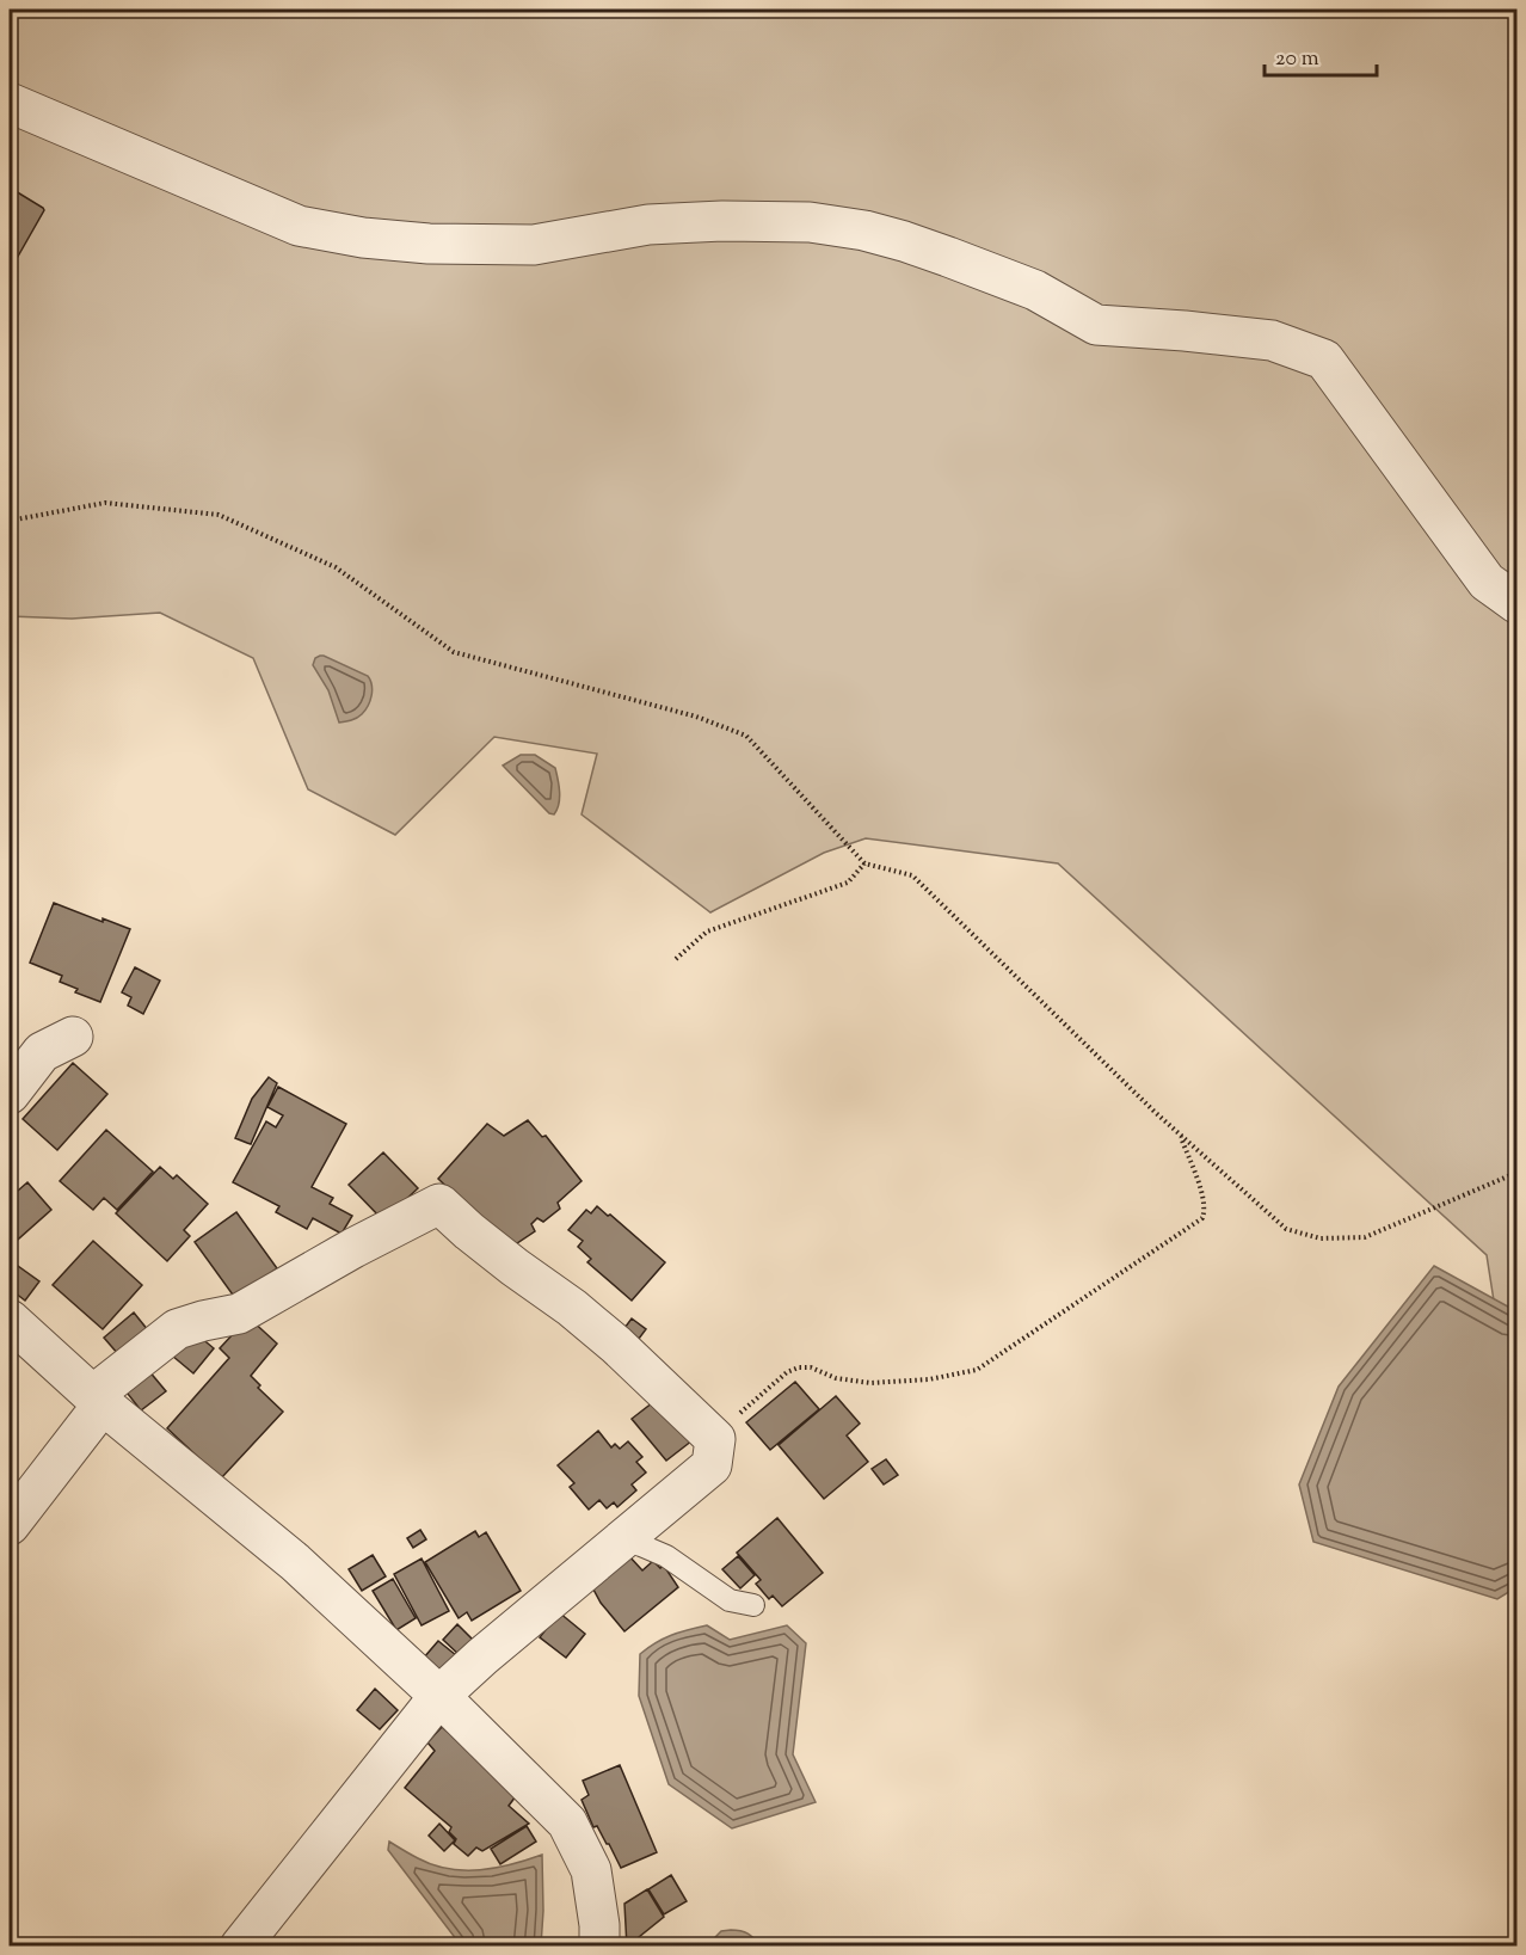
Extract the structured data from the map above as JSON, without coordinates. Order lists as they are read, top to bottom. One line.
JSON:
{"scale_bar":"20 m"}
